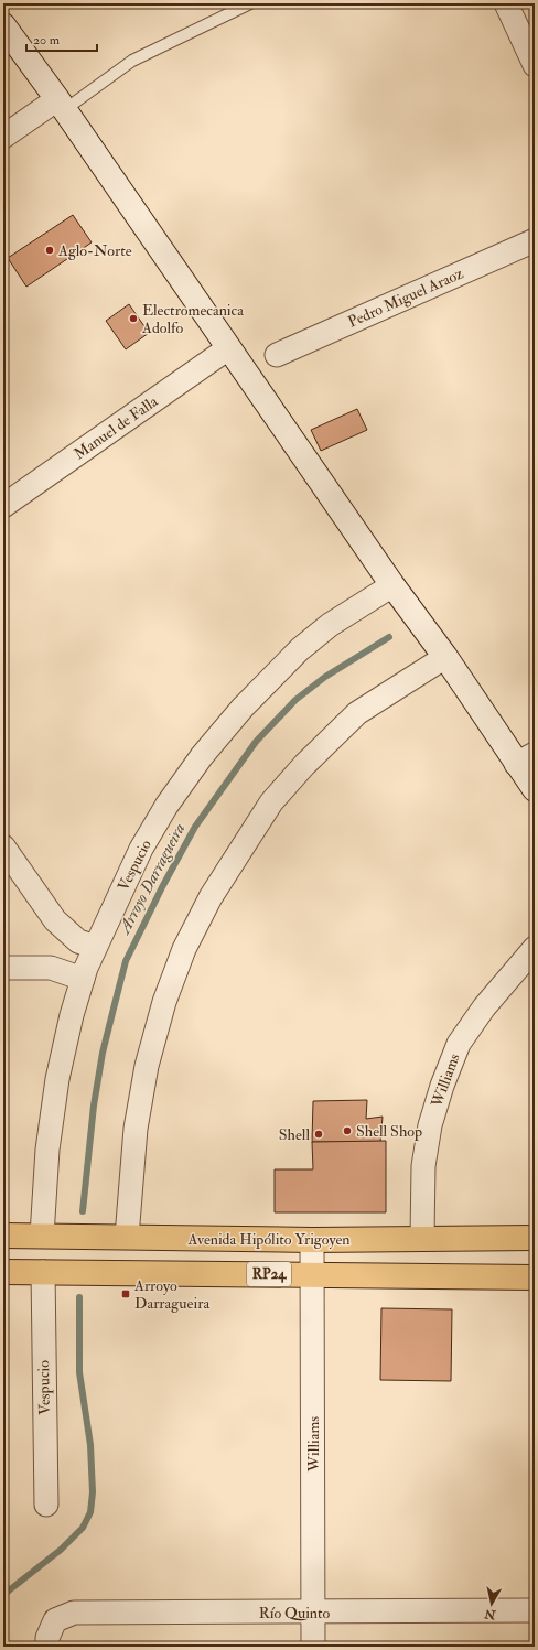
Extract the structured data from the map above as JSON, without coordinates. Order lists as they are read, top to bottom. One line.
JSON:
{"streets":{"main road":["Avenida Hipólito Yrigoyen","RP24"],"street":["Pedro Miguel Araoz","Manuel de Falla","Vespucio","Williams","Río Quinto"]},"crossings":[["Vespucio","Avenida Hipólito Yrigoyen"],["Vespucio","RP24"],["Williams","Avenida Hipólito Yrigoyen"],["Williams","RP24"],["Williams","Río Quinto"]],"water":["Arroyo Darragueira"],"places":{"other":["Aglo-Norte","Electromecanica Adolfo","Shell Shop","Shell"],"transit":["Arroyo Darragueira"]},"scale_bar":"20 m","north":"bottom"}
